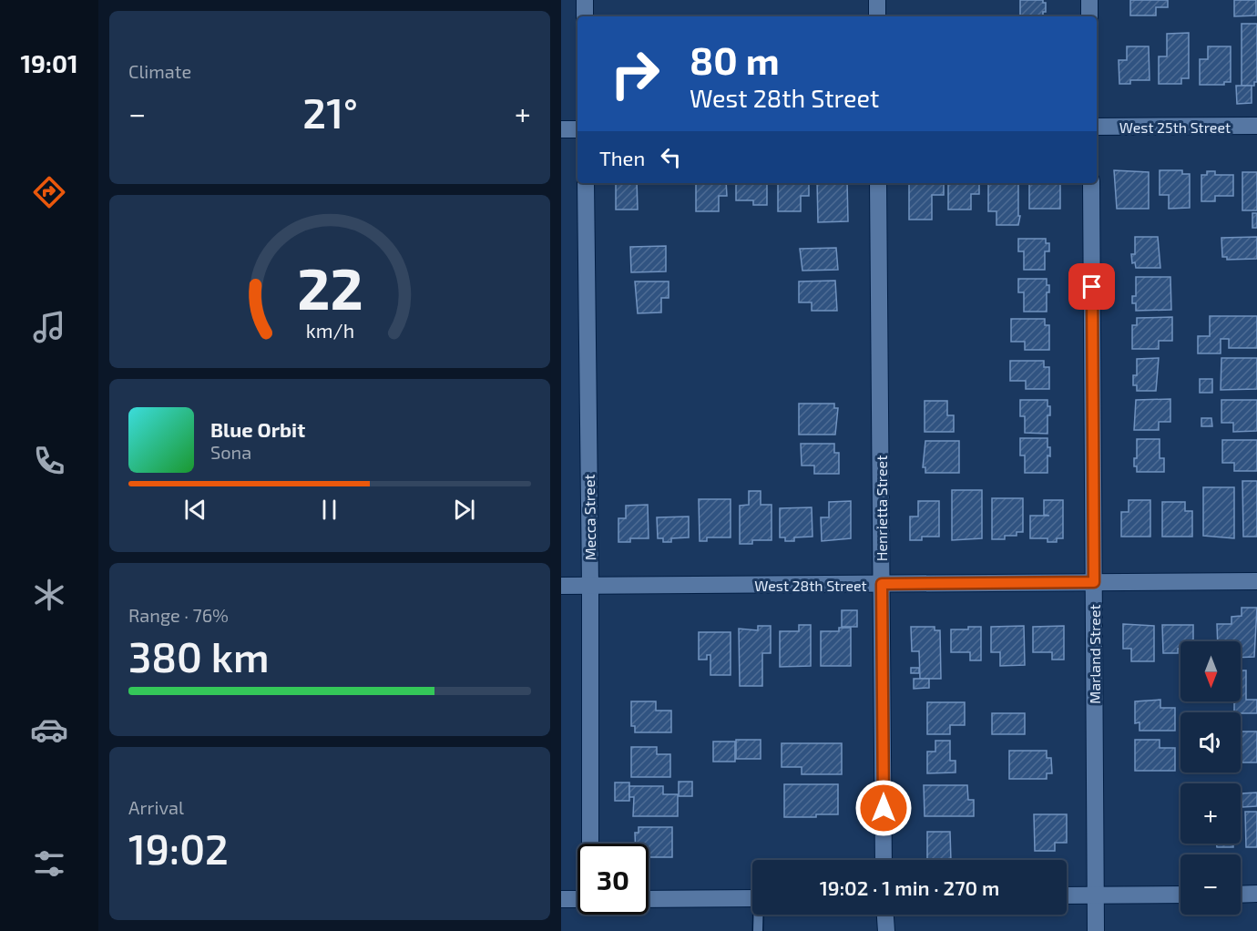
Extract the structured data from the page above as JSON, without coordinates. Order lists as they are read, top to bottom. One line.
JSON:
{"streets":{"street":["West 25th Street","Henrietta Street","Mecca Street","West 28th Street","Marland Street"]},"crossings":[["Henrietta Street","West 28th Street"],["Mecca Street","West 28th Street"],["West 28th Street","Marland Street"]],"north":"bottom","page":{"tabs":"19:01","tile":["Climate",["Range · 76%","380 km"],["Arrival","19:02"]],"turn":["80 m","West 28th Street"],"heat":["−","21°","+"],"then":"Then","song":["Blue Orbit","Sona"],"map_buttons":["+","−"],"limit":"30","trip":"19:02 · 1 min · 270 m","gauge":["22","km/h"]}}
